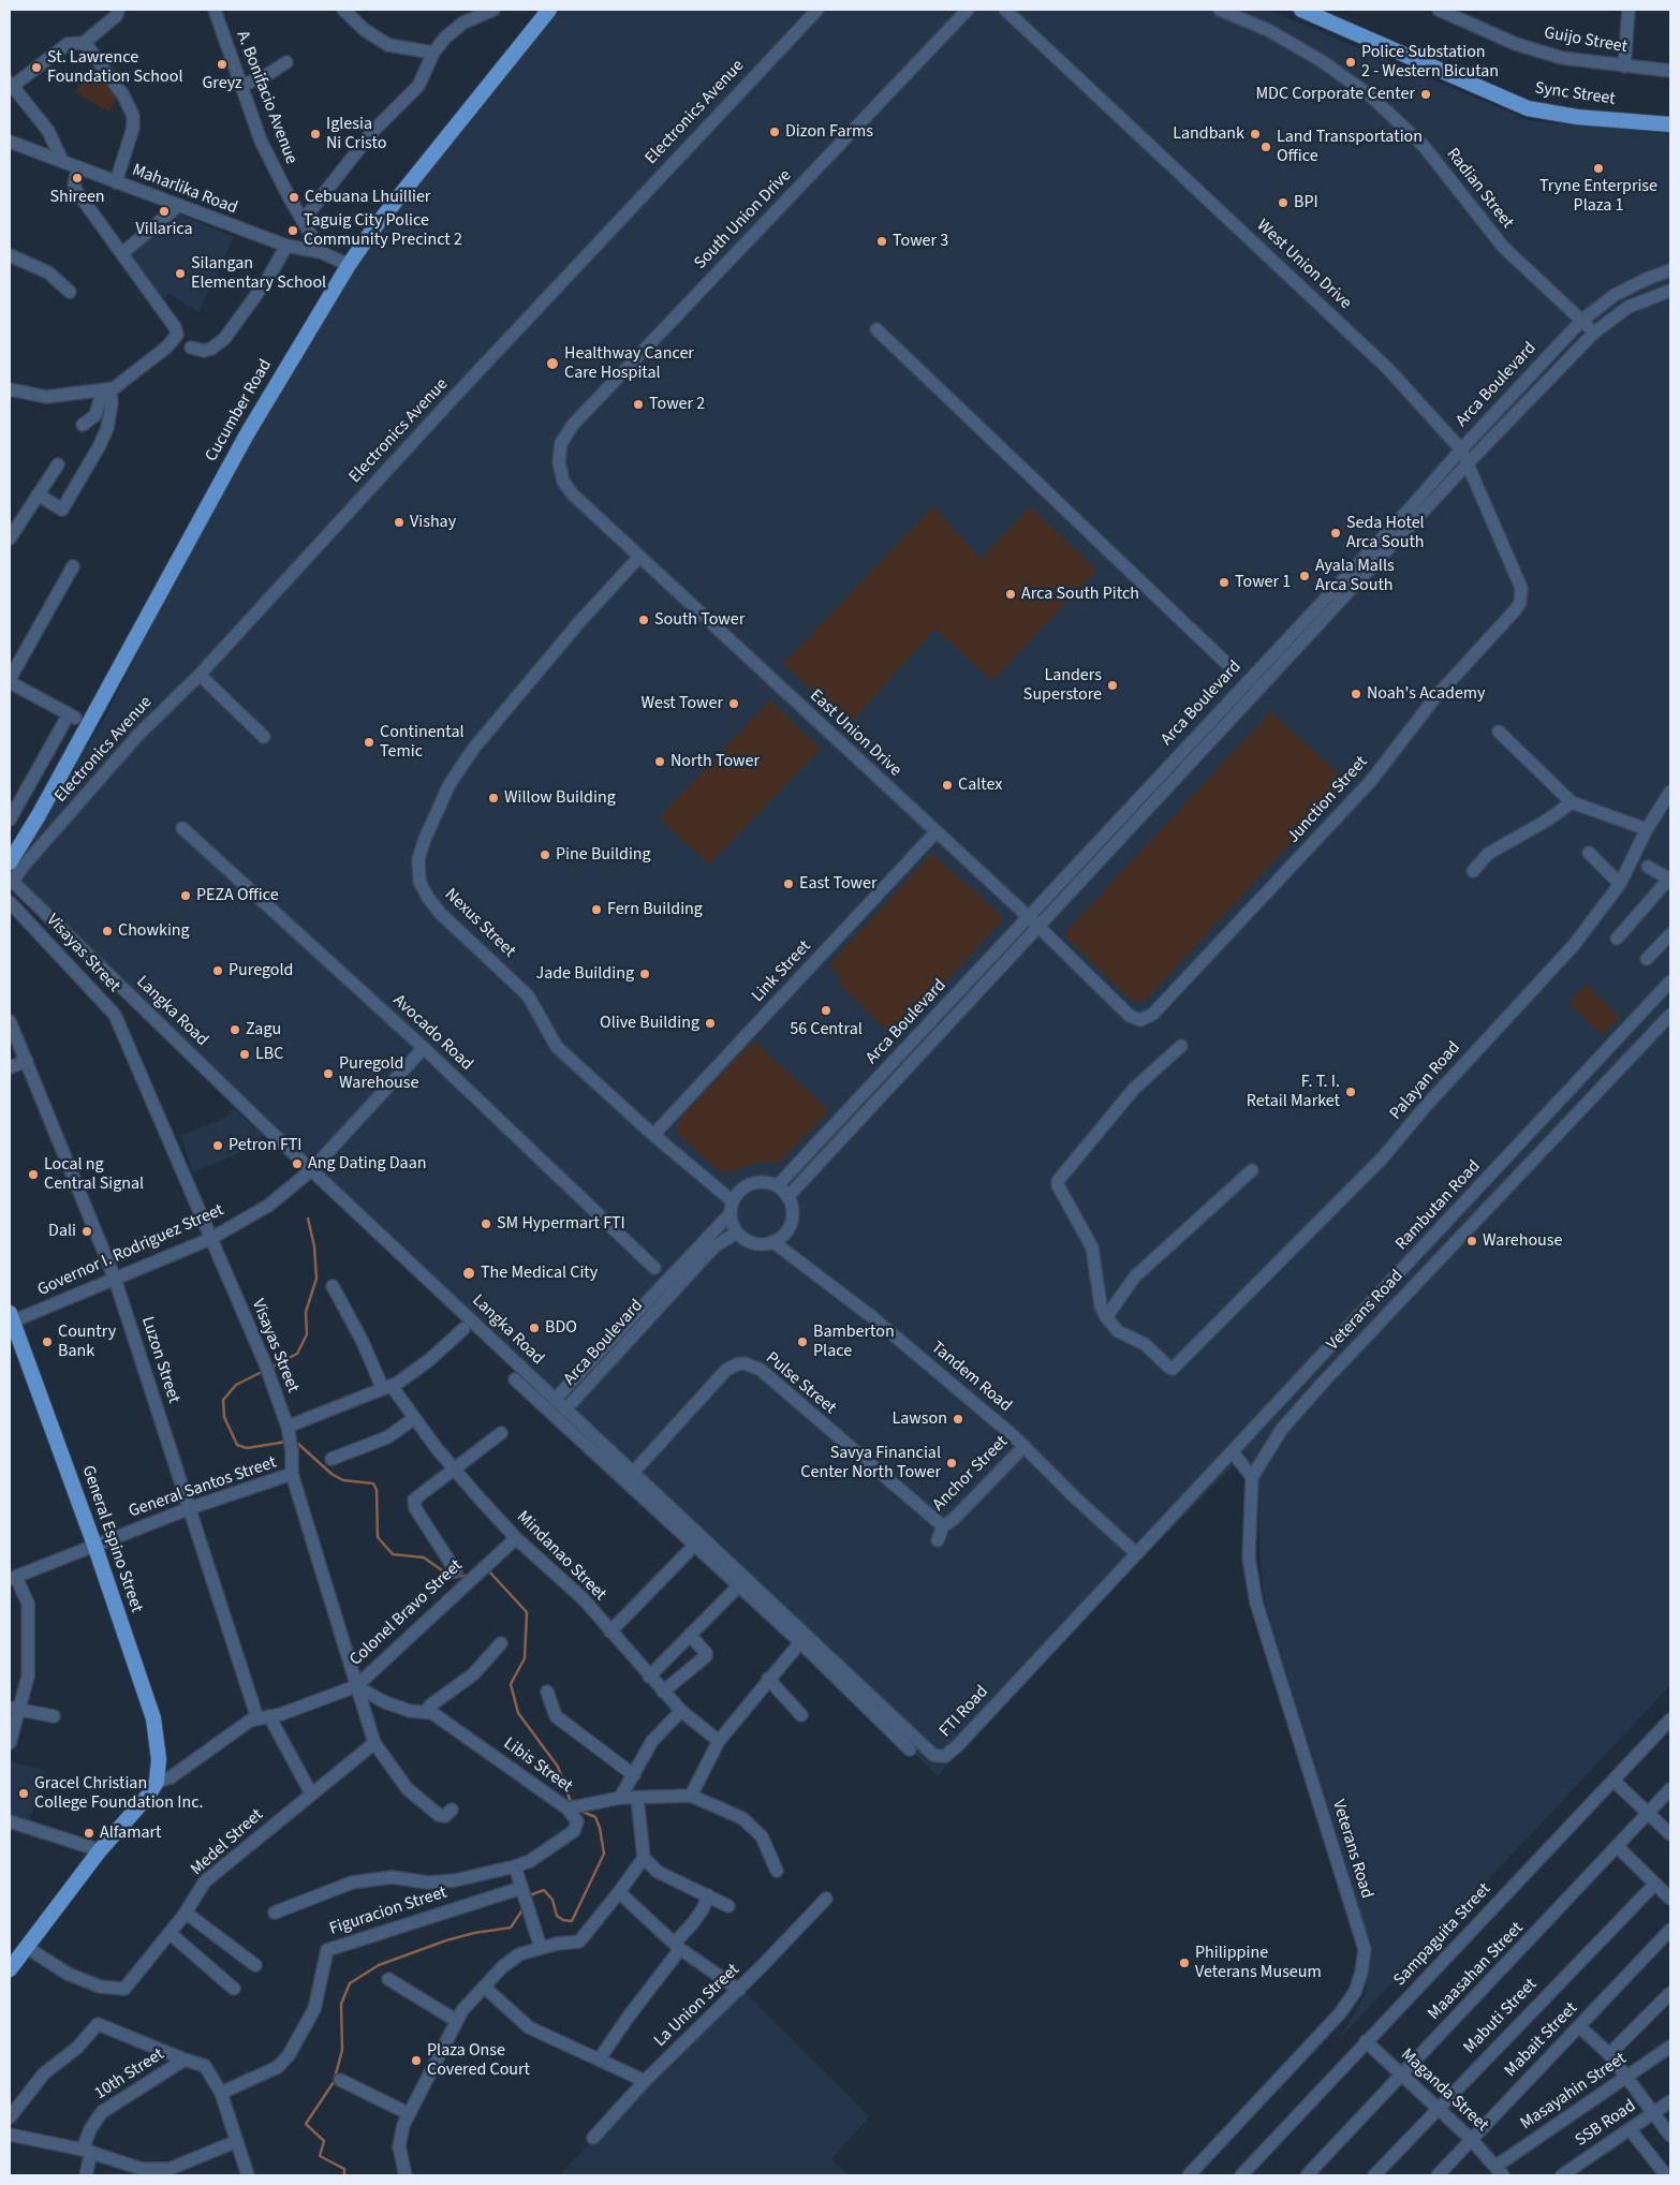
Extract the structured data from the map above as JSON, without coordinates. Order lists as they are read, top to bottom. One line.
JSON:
{"streets":{"main road":["Sync Street","Cucumber Road","General Espino Street","Colonel Bravo Street"],"street":["Guijo Street","A. Bonifacio Avenue","Electronics Avenue","Radian Street","Maharlika Road","South Union Drive","West Union Drive","Arca Boulevard","East Union Drive","Junction Street","Nexus Street","Visayas Street","Link Street","Langka Road","Avocado Road","Palayan Road","Rambutan Road","Governor I. Rodriguez Street","Veterans Road","Luzon Street","Tandem Road","Pulse Street","Anchor Street","General Santos Street","Mindanao Street","FTI Road","Libis Street","Medel Street","Figuracion Street","Sampaguita Street","Maaasahan Street","La Union Street","Mabuti Street","Mabait Street","10th Street","Maganda Street","Masayahin Street","SSB Road"]},"crossings":[["A. Bonifacio Avenue","Maharlika Road"],["Electronics Avenue","Langka Road"],["Radian Street","Arca Boulevard"],["Maharlika Road","Cucumber Road"],["South Union Drive","East Union Drive"],["West Union Drive","Arca Boulevard"],["West Union Drive","Junction Street"],["Arca Boulevard","East Union Drive"],["Arca Boulevard","Nexus Street"],["Arca Boulevard","Langka Road"],["Arca Boulevard","Tandem Road"],["East Union Drive","Junction Street"],["East Union Drive","Nexus Street"],["East Union Drive","Link Street"],["Nexus Street","Link Street"],["Nexus Street","Tandem Road"],["Visayas Street","Governor I. Rodriguez Street"],["Visayas Street","General Santos Street"],["Visayas Street","Colonel Bravo Street"],["Visayas Street","Libis Street"],["Visayas Street","Medel Street"],["Langka Road","Governor I. Rodriguez Street"],["Langka Road","Pulse Street"],["Langka Road","FTI Road"],["Rambutan Road","FTI Road"],["Governor I. Rodriguez Street","Luzon Street"],["Governor I. Rodriguez Street","General Espino Street"],["Luzon Street","General Santos Street"],["Luzon Street","Colonel Bravo Street"],["Luzon Street","Medel Street"],["Tandem Road","Anchor Street"],["Tandem Road","FTI Road"],["Pulse Street","Anchor Street"],["Pulse Street","FTI Road"],["General Santos Street","General Espino Street"],["General Espino Street","Colonel Bravo Street"],["Mindanao Street","Colonel Bravo Street"],["Colonel Bravo Street","Libis Street"],["Colonel Bravo Street","Medel Street"],["Figuracion Street","10th Street"],["Sampaguita Street","Maganda Street"],["Maaasahan Street","Maganda Street"],["Mabuti Street","Maganda Street"],["Mabait Street","Maganda Street"],["Maganda Street","Masayahin Street"]],"places":["Police Substation 2 - Western Bicutan","Greyz","St. Lawrence Foundation School","MDC Corporate Center","Dizon Farms","Iglesia Ni Cristo","Landbank","Land Transportation Office","Tryne Enterprise Plaza 1","Shireen","Cebuana Lhuillier","BPI","Villarica","Taguig City Police Community Precinct 2","Tower 3","Silangan Elementary School","Healthway Cancer Care Hospital","Tower 2","Vishay","Seda Hotel Arca South","Ayala Malls Arca South","Tower 1","Arca South Pitch","South Tower","Landers Superstore","Noah's Academy","West Tower","Continental Temic","North Tower","Caltex","Willow Building","Pine Building","East Tower","PEZA Office","Fern Building","Chowking","Puregold","Jade Building","56 Central","Olive Building","Zagu","LBC","Puregold Warehouse","F. T. I. Retail Market","Petron FTI","Ang Dating Daan","Local ng Central Signal","SM Hypermart FTI","Dali","Warehouse","The Medical City","BDO","Country Bank","Bamberton Place","Lawson","Savya Financial Center North Tower","Gracel Christian College Foundation Inc.","Alfamart","Philippine Veterans Museum","Plaza Onse Covered Court"]}
